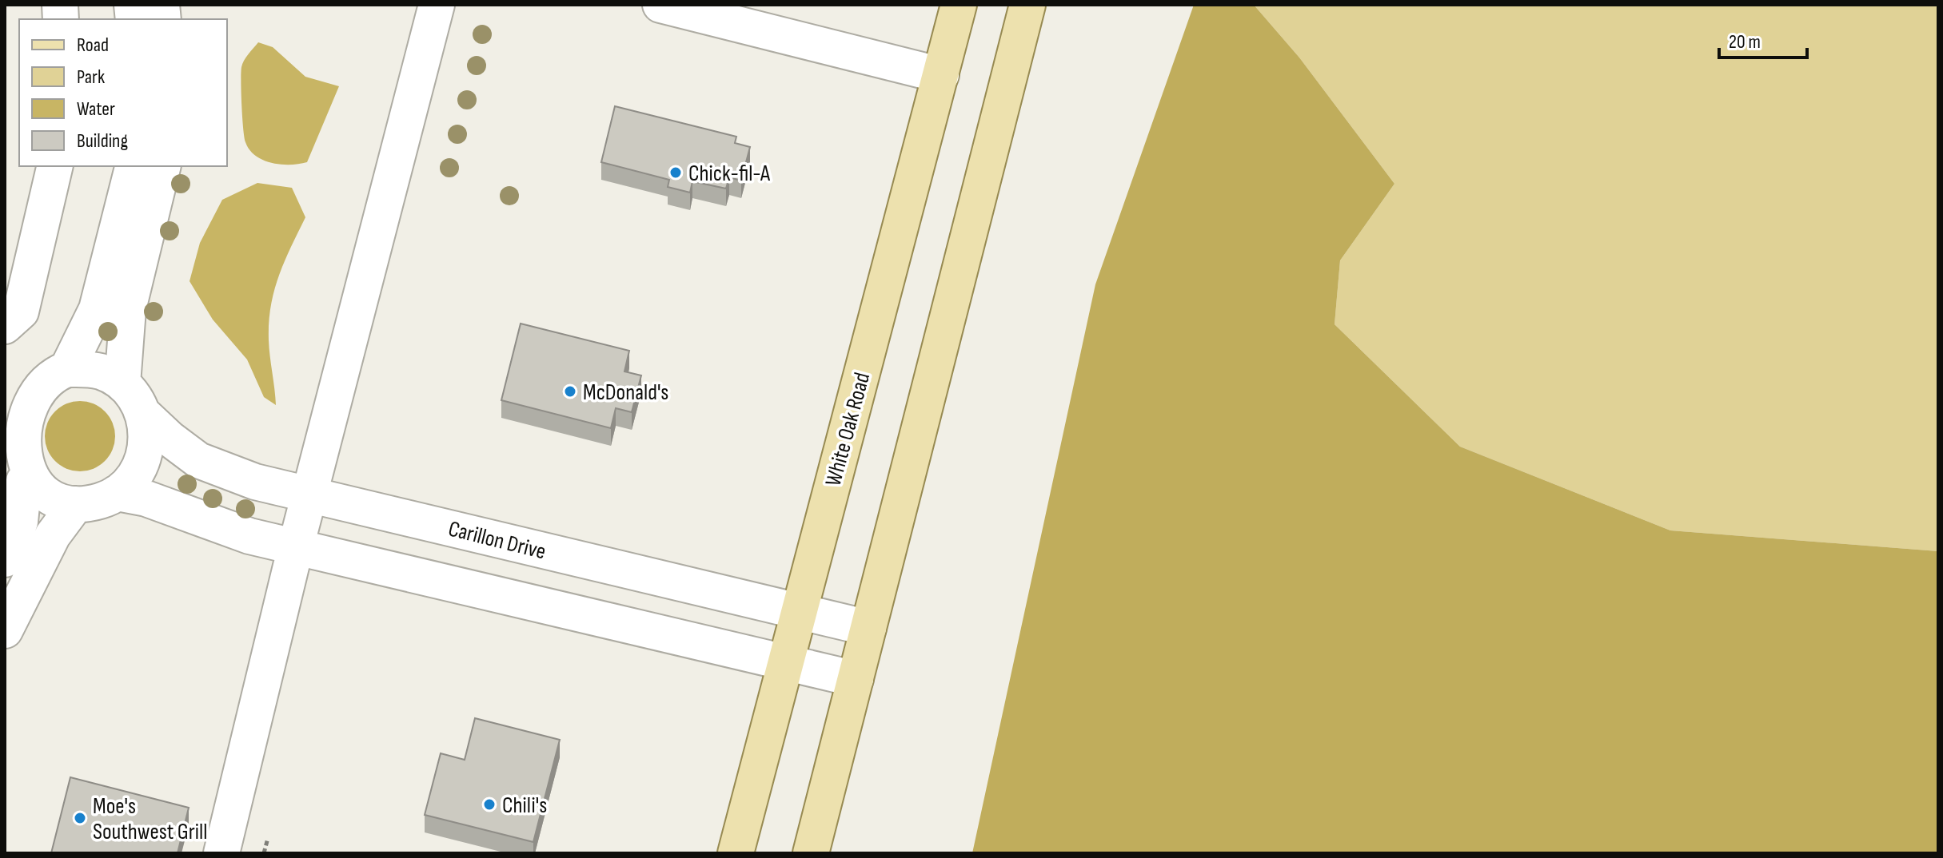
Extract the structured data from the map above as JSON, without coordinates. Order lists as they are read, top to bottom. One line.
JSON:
{"streets":{"main road":["White Oak Road"],"street":["Carillon Drive"]},"crossings":[["White Oak Road","Carillon Drive"]],"places":["Chick-fil-A","McDonald's","Chili's","Moe's Southwest Grill"],"legend":["Road","Park","Water","Building"],"scale_bar":"20 m"}
